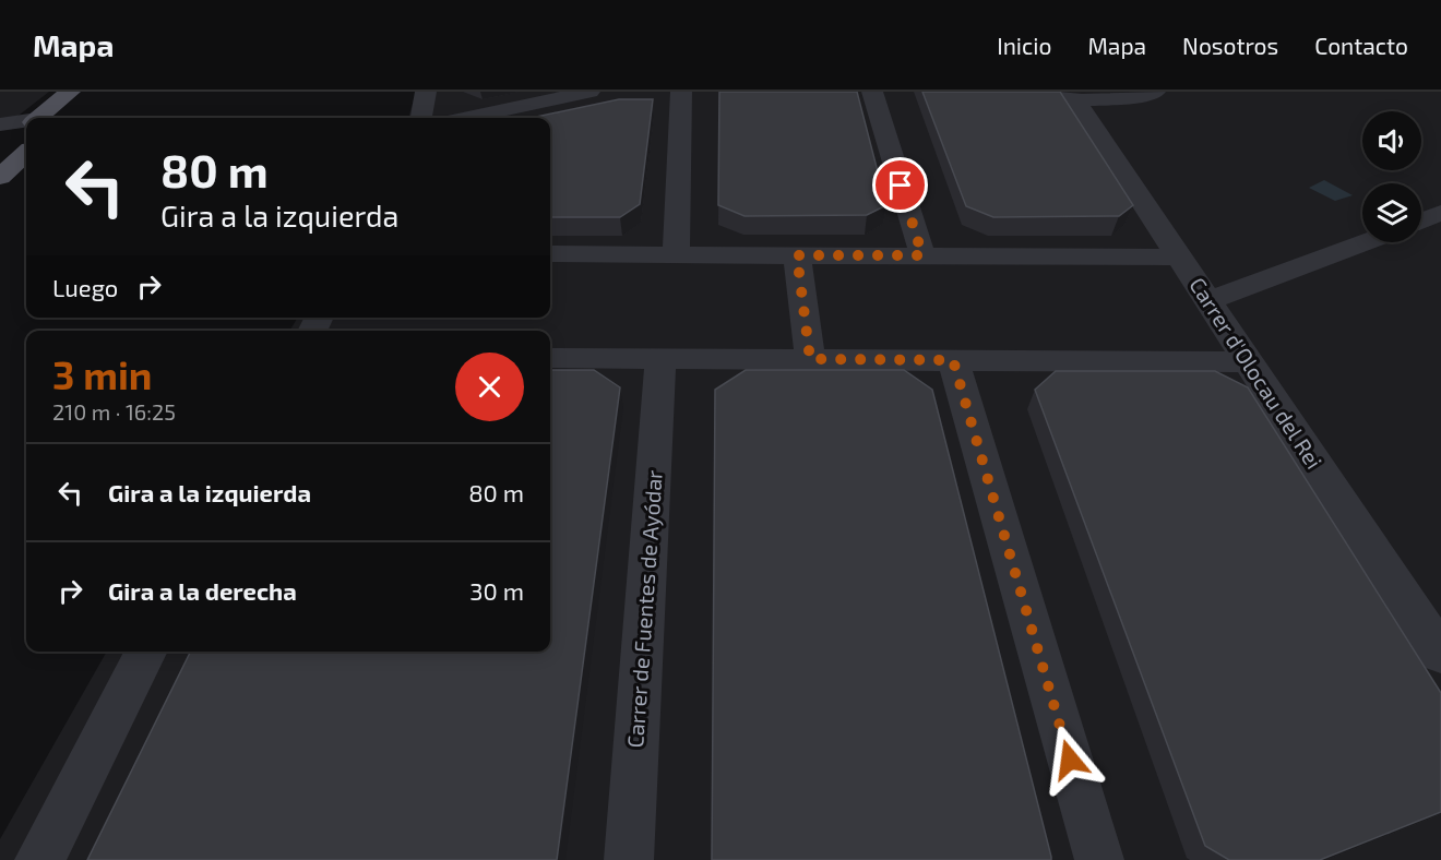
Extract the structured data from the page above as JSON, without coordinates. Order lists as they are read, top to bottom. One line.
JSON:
{"streets":{"street":["Carrer d'Olocau del Rei","Carrer de Fuentes de Ayódar"]},"page":{"header":"Mapa","nav":["Inicio","Mapa","Nosotros","Contacto"],"turn":["80 m","Gira a la izquierda"],"then":"Luego","heading":["3 min","210 m · 16:25"],"list":[{"name":"Gira a la izquierda","value":"80 m"},{"name":"Gira a la derecha","value":"30 m"}]}}
